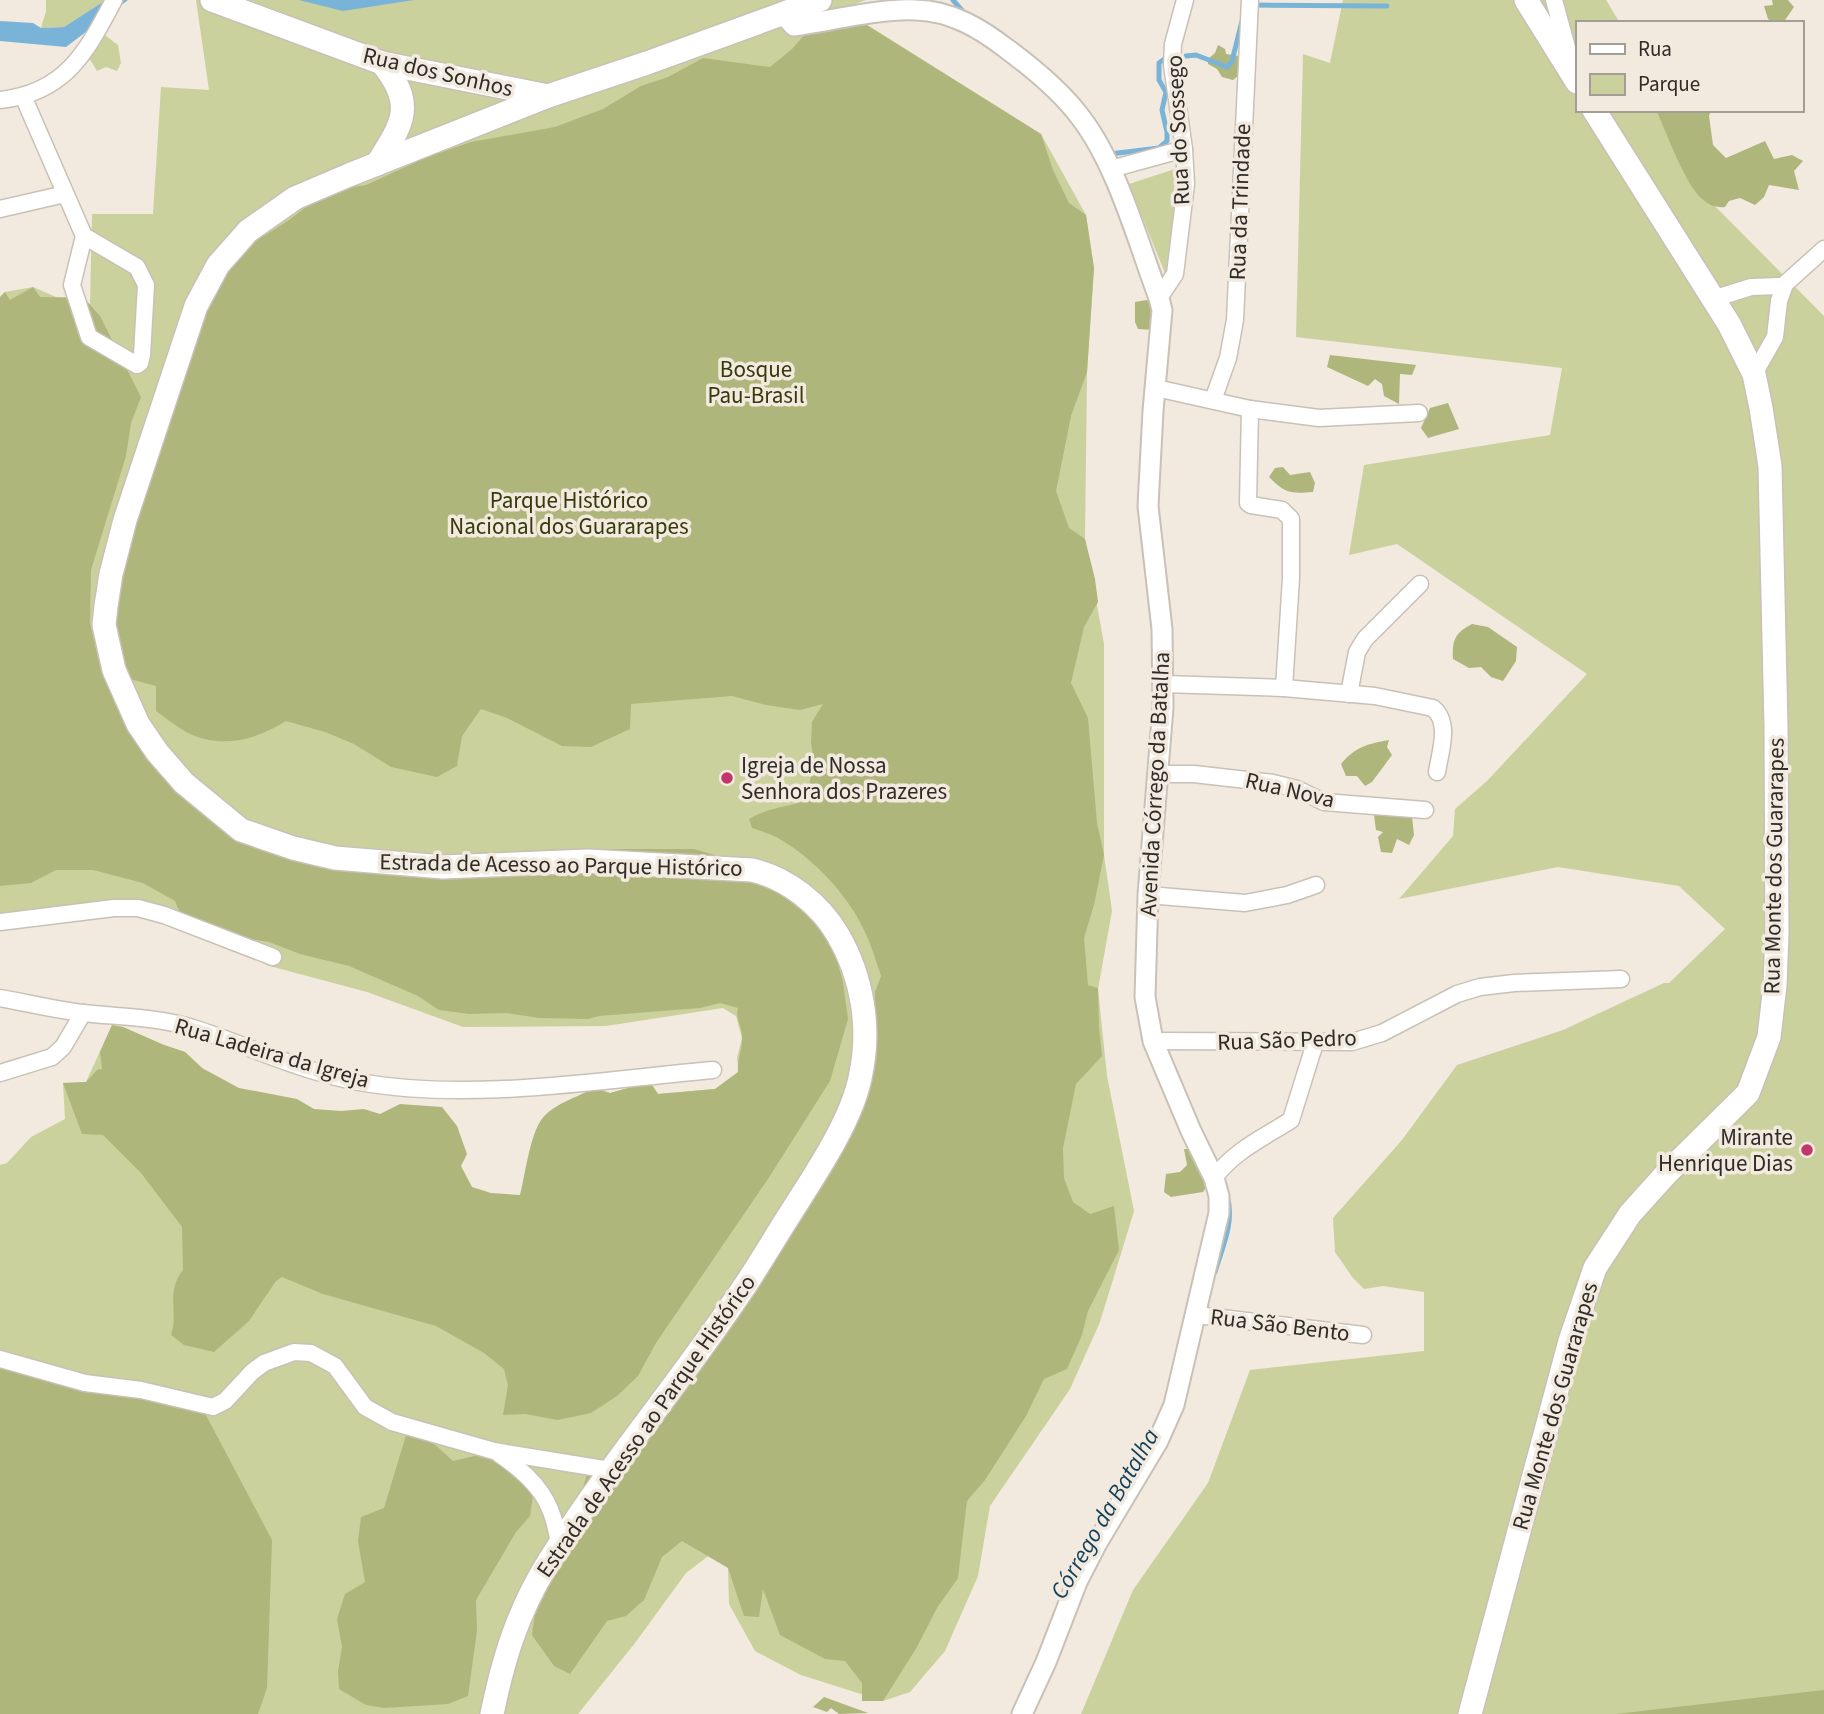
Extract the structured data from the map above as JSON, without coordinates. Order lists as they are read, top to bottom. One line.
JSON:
{"streets":{"main road":["Rua dos Sonhos","Estrada de Acesso ao Parque Histórico","Rua Monte dos Guararapes"],"street":["Rua do Sossego","Rua da Trindade","Avenida Córrego da Batalha","Rua Nova","Rua São Pedro","Rua Ladeira da Igreja","Rua São Bento"]},"crossings":[["Rua dos Sonhos","Estrada de Acesso ao Parque Histórico"],["Rua do Sossego","Avenida Córrego da Batalha"],["Avenida Córrego da Batalha","Rua Nova"],["Avenida Córrego da Batalha","Rua São Pedro"],["Avenida Córrego da Batalha","Rua São Bento"]],"water":["Córrego da Batalha"],"parks":["Bosque Pau-Brasil","Parque Histórico Nacional dos Guararapes"],"places":["Igreja de Nossa Senhora dos Prazeres","Mirante Henrique Dias"],"legend":["Rua","Parque"]}
